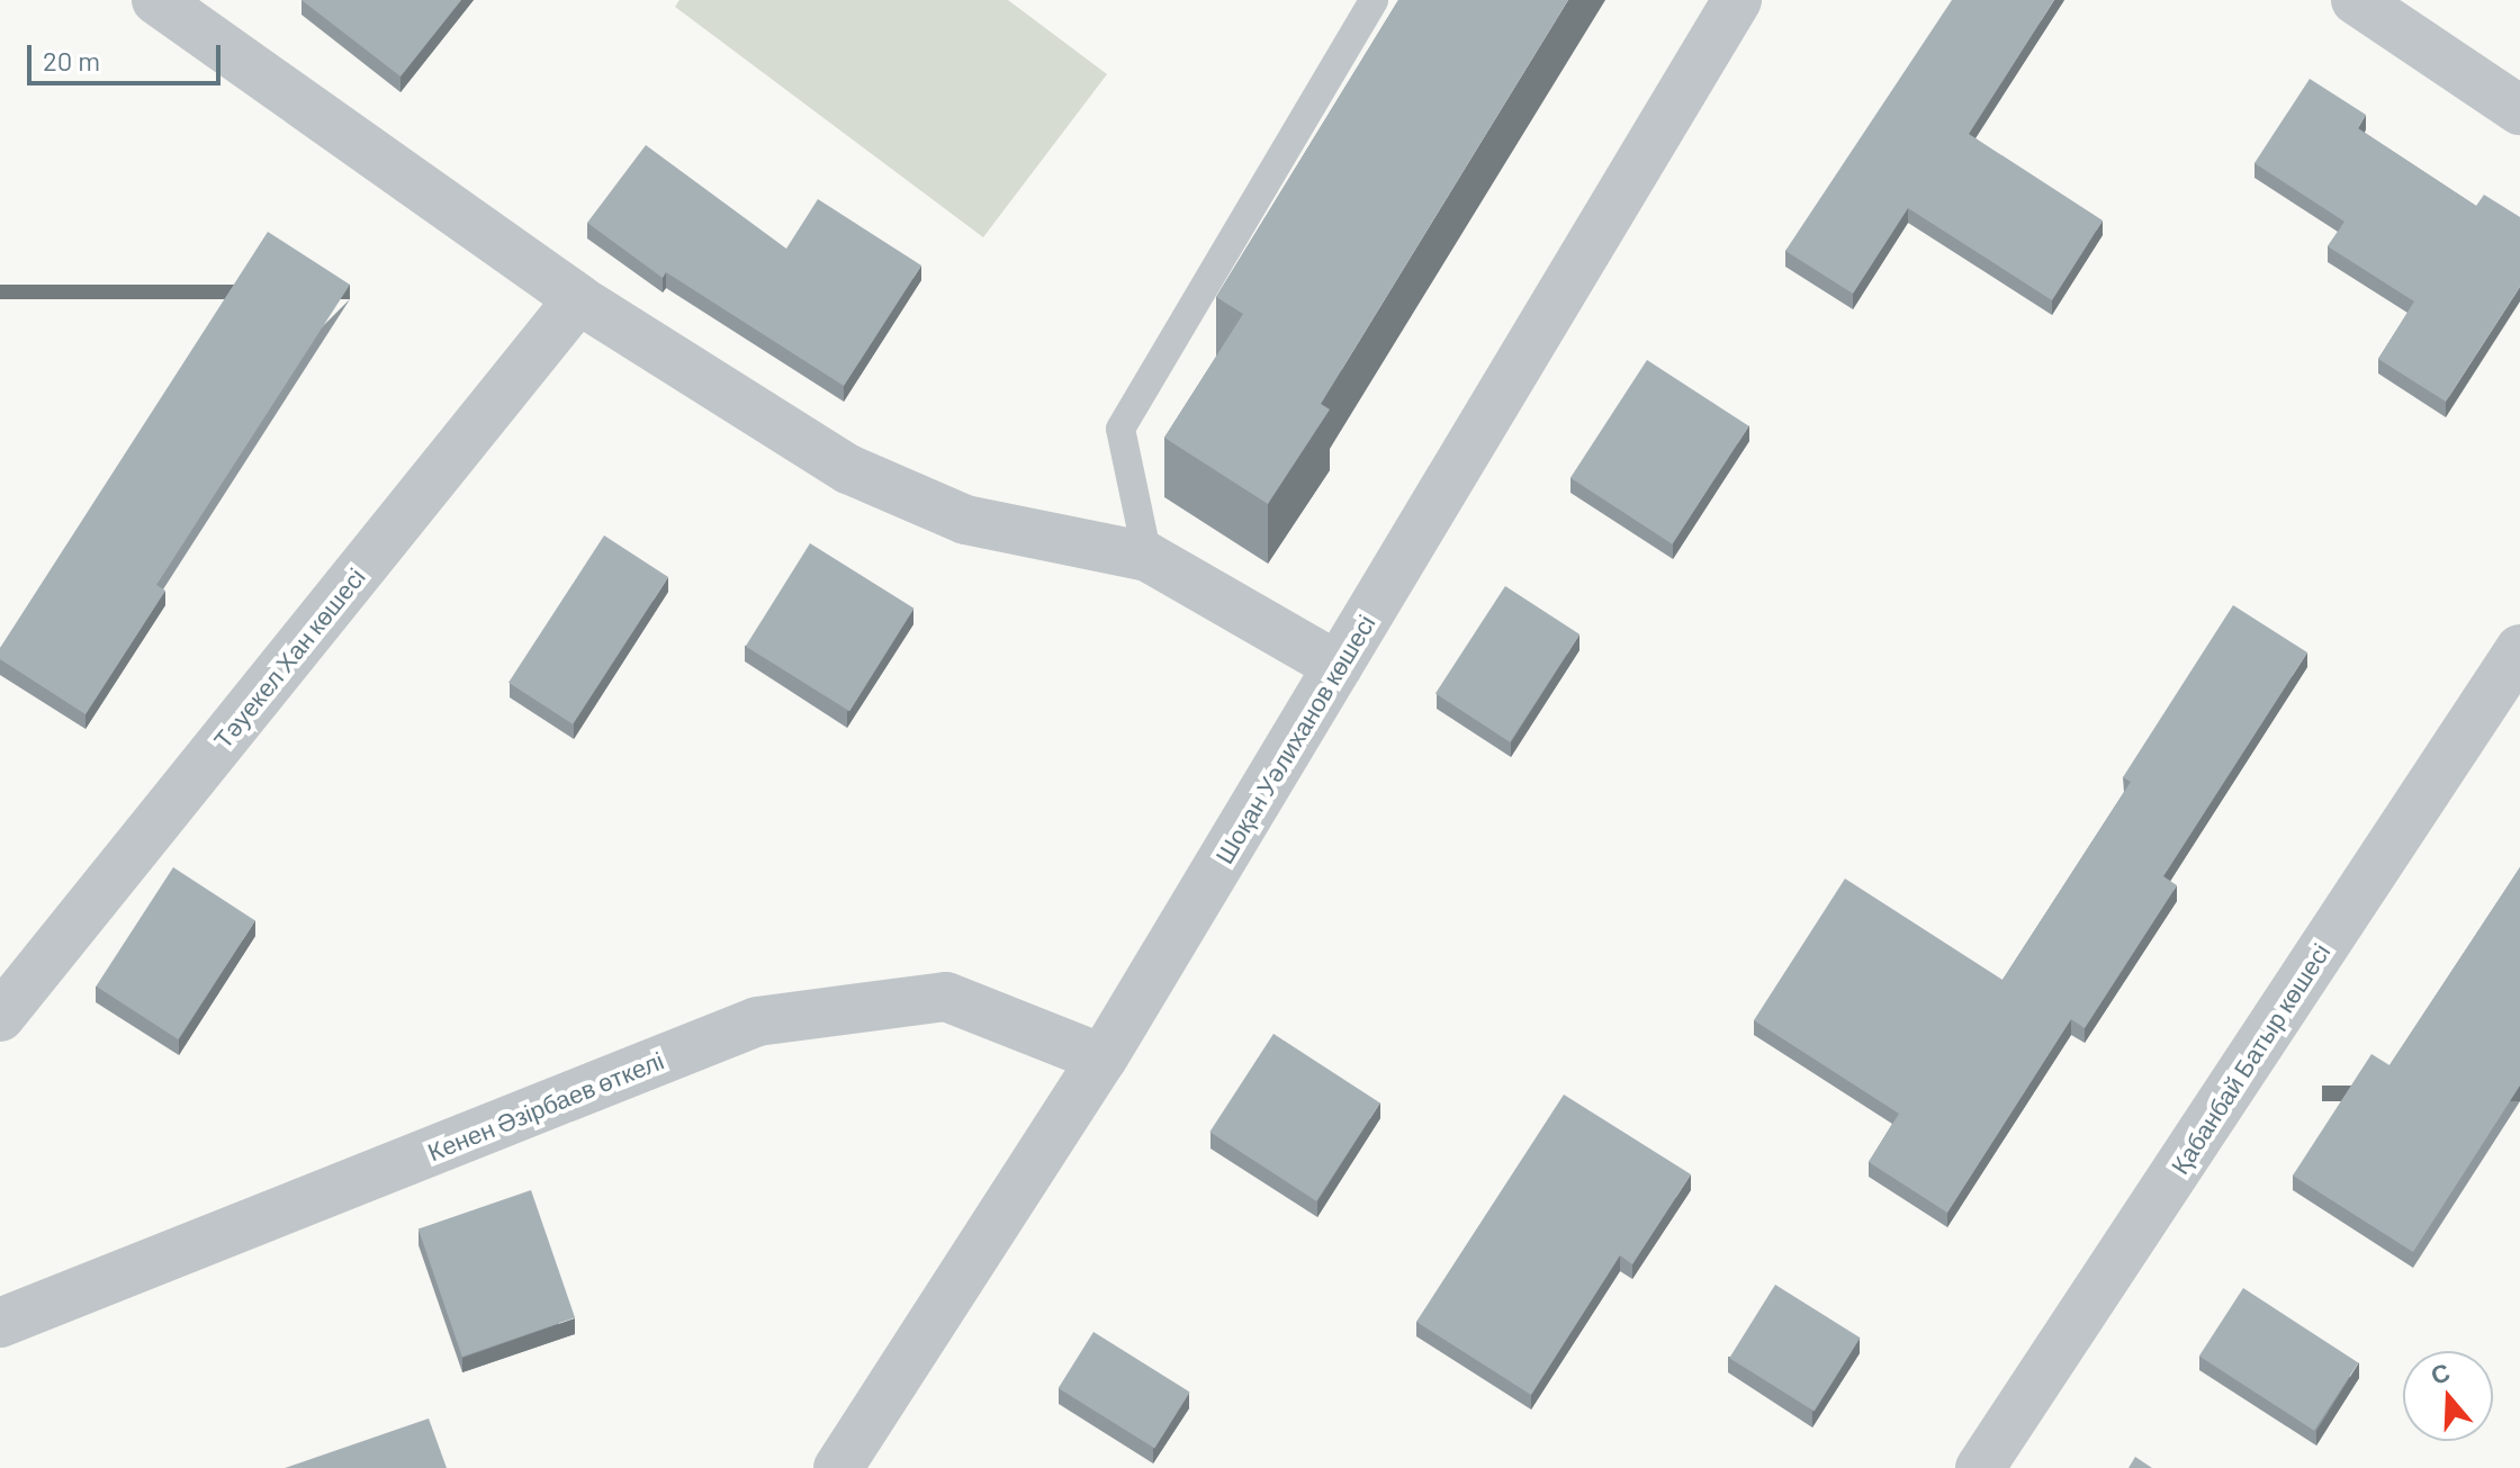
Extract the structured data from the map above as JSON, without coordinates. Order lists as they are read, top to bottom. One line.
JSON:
{"streets":{"street":["Тәуекел Хан көшесі","Шоқан Уәлиханов көшесі","Қабанбай Батыр көшесі","Кенен Әзірбаев өткелі"]},"crossings":[["Шоқан Уәлиханов көшесі","Кенен Әзірбаев өткелі"]],"scale_bar":"20 m","north":"top"}
